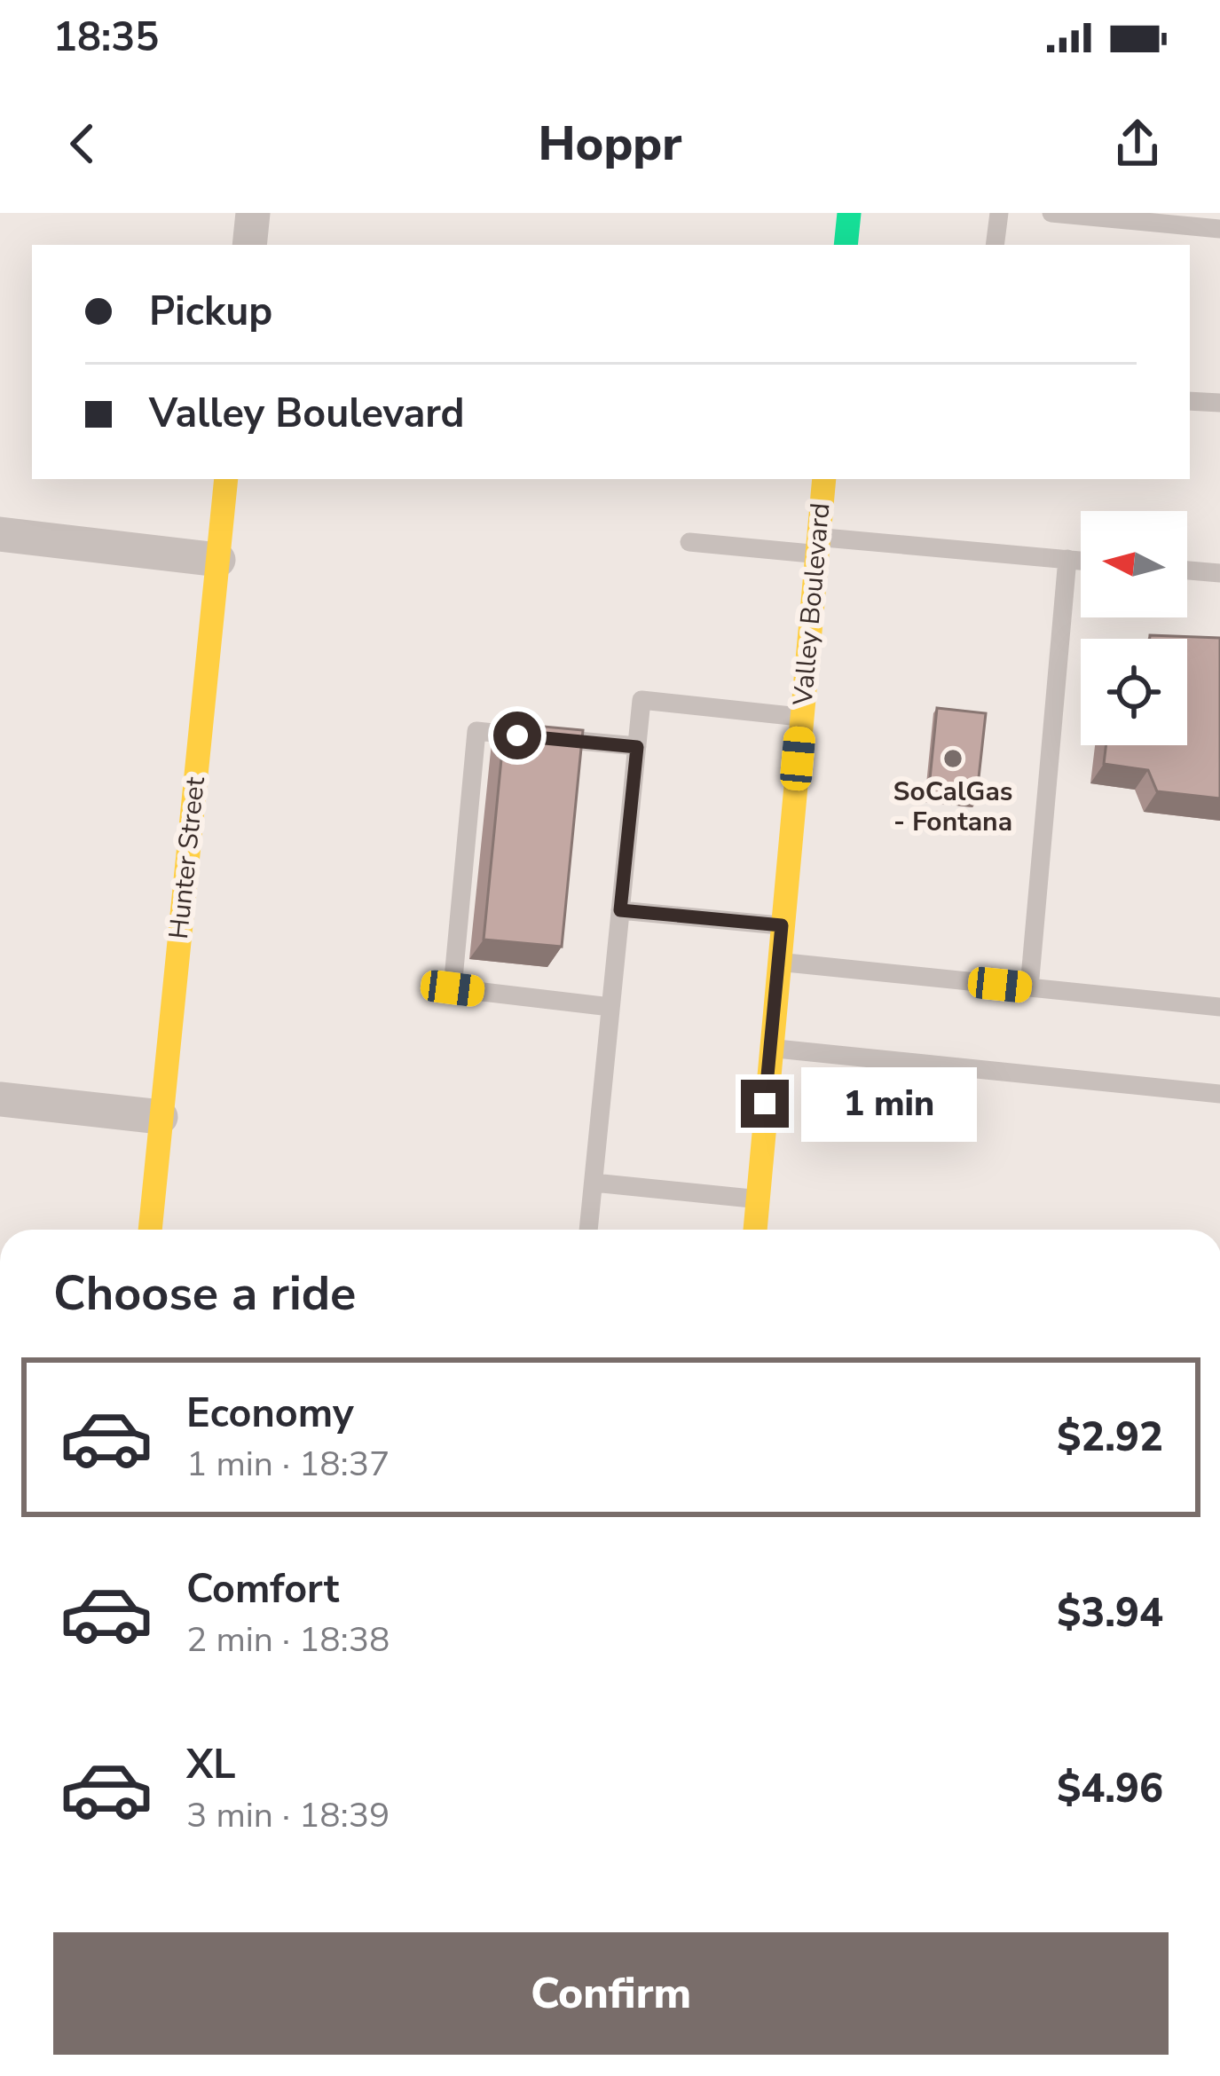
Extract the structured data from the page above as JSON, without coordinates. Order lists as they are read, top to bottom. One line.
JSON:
{"streets":{"main road":["Valley Boulevard","Hunter Street"]},"places":["SoCalGas - Fontana"],"north":"left","page":{"status":"18:35","header":"Hoppr","banner":["Pickup","Valley Boulevard"],"bubble":"1 min","heading":"Choose a ride","list":[{"name":"Economy","note":"1 min · 18:37","value":"$2.92"},{"name":"Comfort","note":"2 min · 18:38","value":"$3.94"},{"name":"XL","note":"3 min · 18:39","value":"$4.96"}],"buttons":"Confirm"}}
